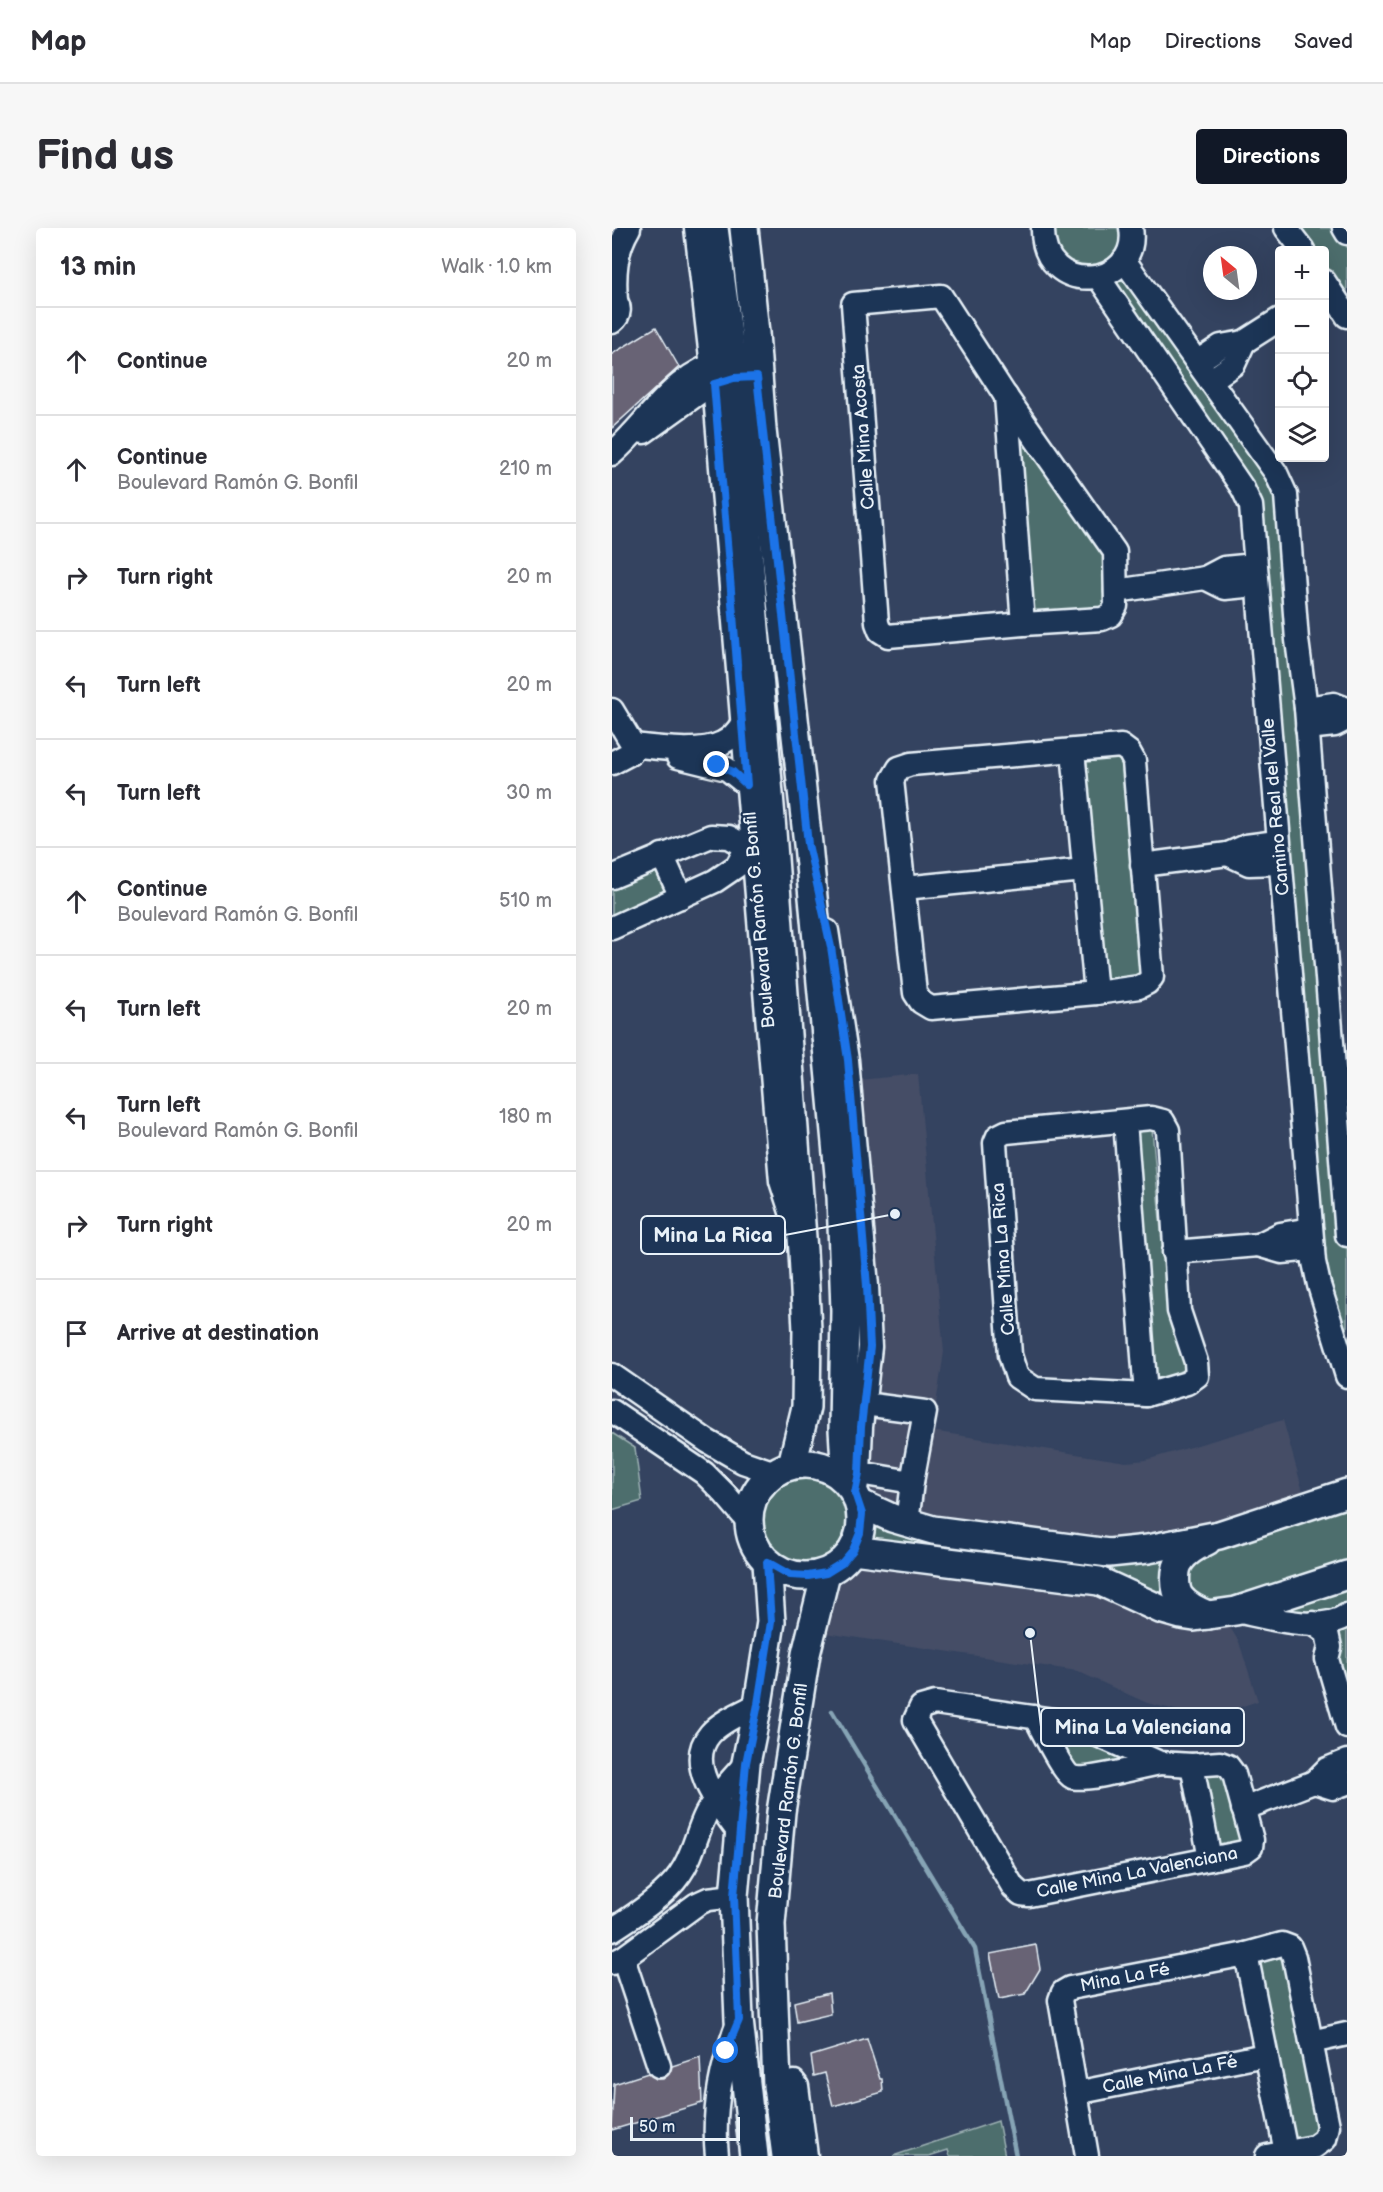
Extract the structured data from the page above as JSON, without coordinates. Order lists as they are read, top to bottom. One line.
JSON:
{"streets":{"main road":["Boulevard Ramón G. Bonfil"],"street":["Calle Mina Acosta","Camino Real del Valle","Calle Mina La Rica","Calle Mina La Valenciana","Mina La Fé","Calle Mina La Fé"]},"crossings":[["Mina La Fé","Calle Mina La Fé"]],"places":["Mina La Rica","Mina La Valenciana"],"scale_bar":"50 m","north":"top left","page":{"header":"Map","nav":["Map","Directions","Saved"],"buttons":"Directions","title":"Find us","heading":["13 min","Walk · 1.0 km"],"map_buttons":["+","−"],"list":[["Continue","20 m"],["Continue","Boulevard Ramón G. Bonfil","210 m"],["Turn right","20 m"],["Turn left","20 m"],["Turn left","30 m"],["Continue","Boulevard Ramón G. Bonfil","510 m"],["Turn left","20 m"],["Turn left","Boulevard Ramón G. Bonfil","180 m"],["Turn right","20 m"],"Arrive at destination"],"scale":"50 m"}}
